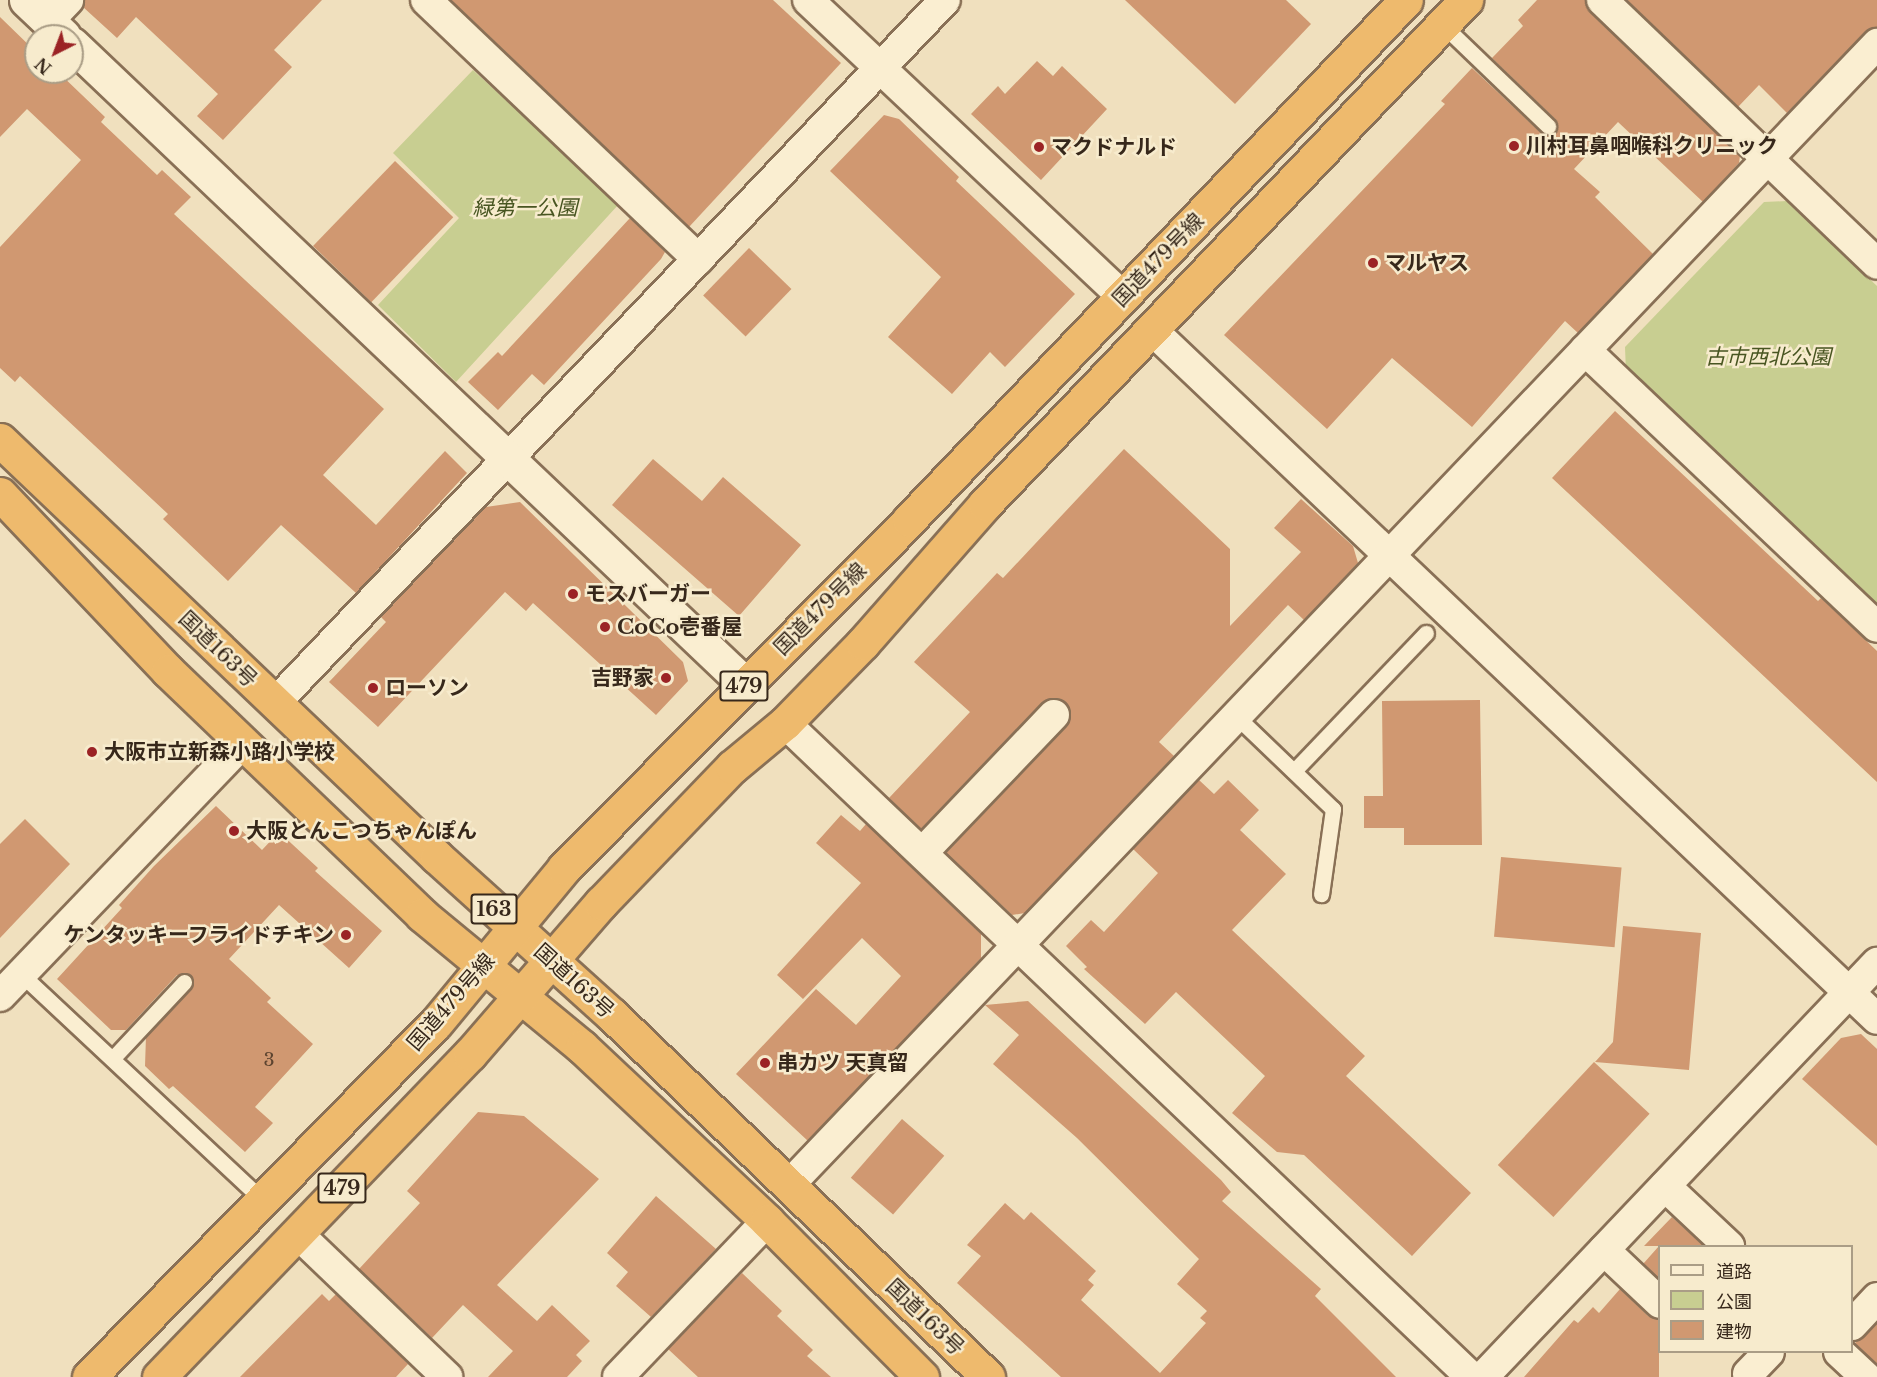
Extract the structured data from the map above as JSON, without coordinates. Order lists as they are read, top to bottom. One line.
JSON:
{"streets":{"highway":["国道479号線","国道163号","479","163"]},"crossings":[["国道479号線","国道163号"]],"parks":["緑第一公園","古市西北公園"],"places":["川村耳鼻咽喉科クリニック","マクドナルド","マルヤス","モスバーガー","CoCo壱番屋","吉野家","ローソン","大阪市立新森小路小学校","大阪とんこつちゃんぽん","ケンタッキーフライドチキン","串カツ 天真留"],"house_numbers":["3"],"legend":["道路","公園","建物"],"north":"bottom left"}
